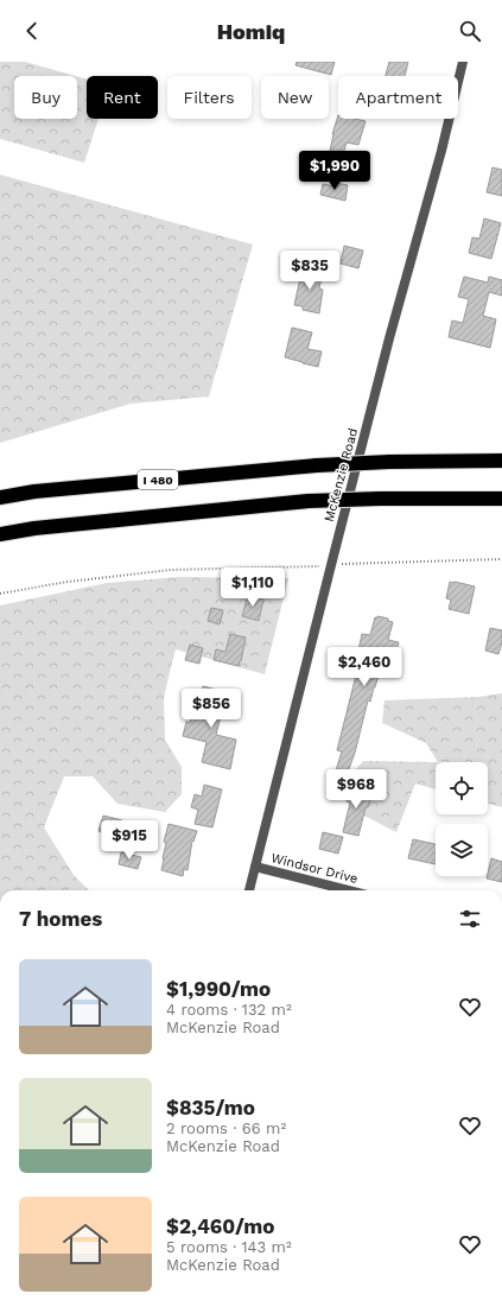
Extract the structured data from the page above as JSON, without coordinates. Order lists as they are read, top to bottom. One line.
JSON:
{"streets":{"highway":["I 480"],"street":["McKenzie Road","Windsor Drive"]},"crossings":[["McKenzie Road","Windsor Drive"]],"page":{"header":"Homiq","chip":["Buy","Rent","Filters","New","Apartment"],"price":["$1,990","$835","$1,110","$2,460","$856","$968","$915"],"heading":"7 homes","list":[{"name":"$1,990/mo","note":"4 rooms · 132 m² · McKenzie Road"},{"name":"$835/mo","note":"2 rooms · 66 m² · McKenzie Road"},{"name":"$2,460/mo","note":"5 rooms · 143 m² · McKenzie Road"}]}}
